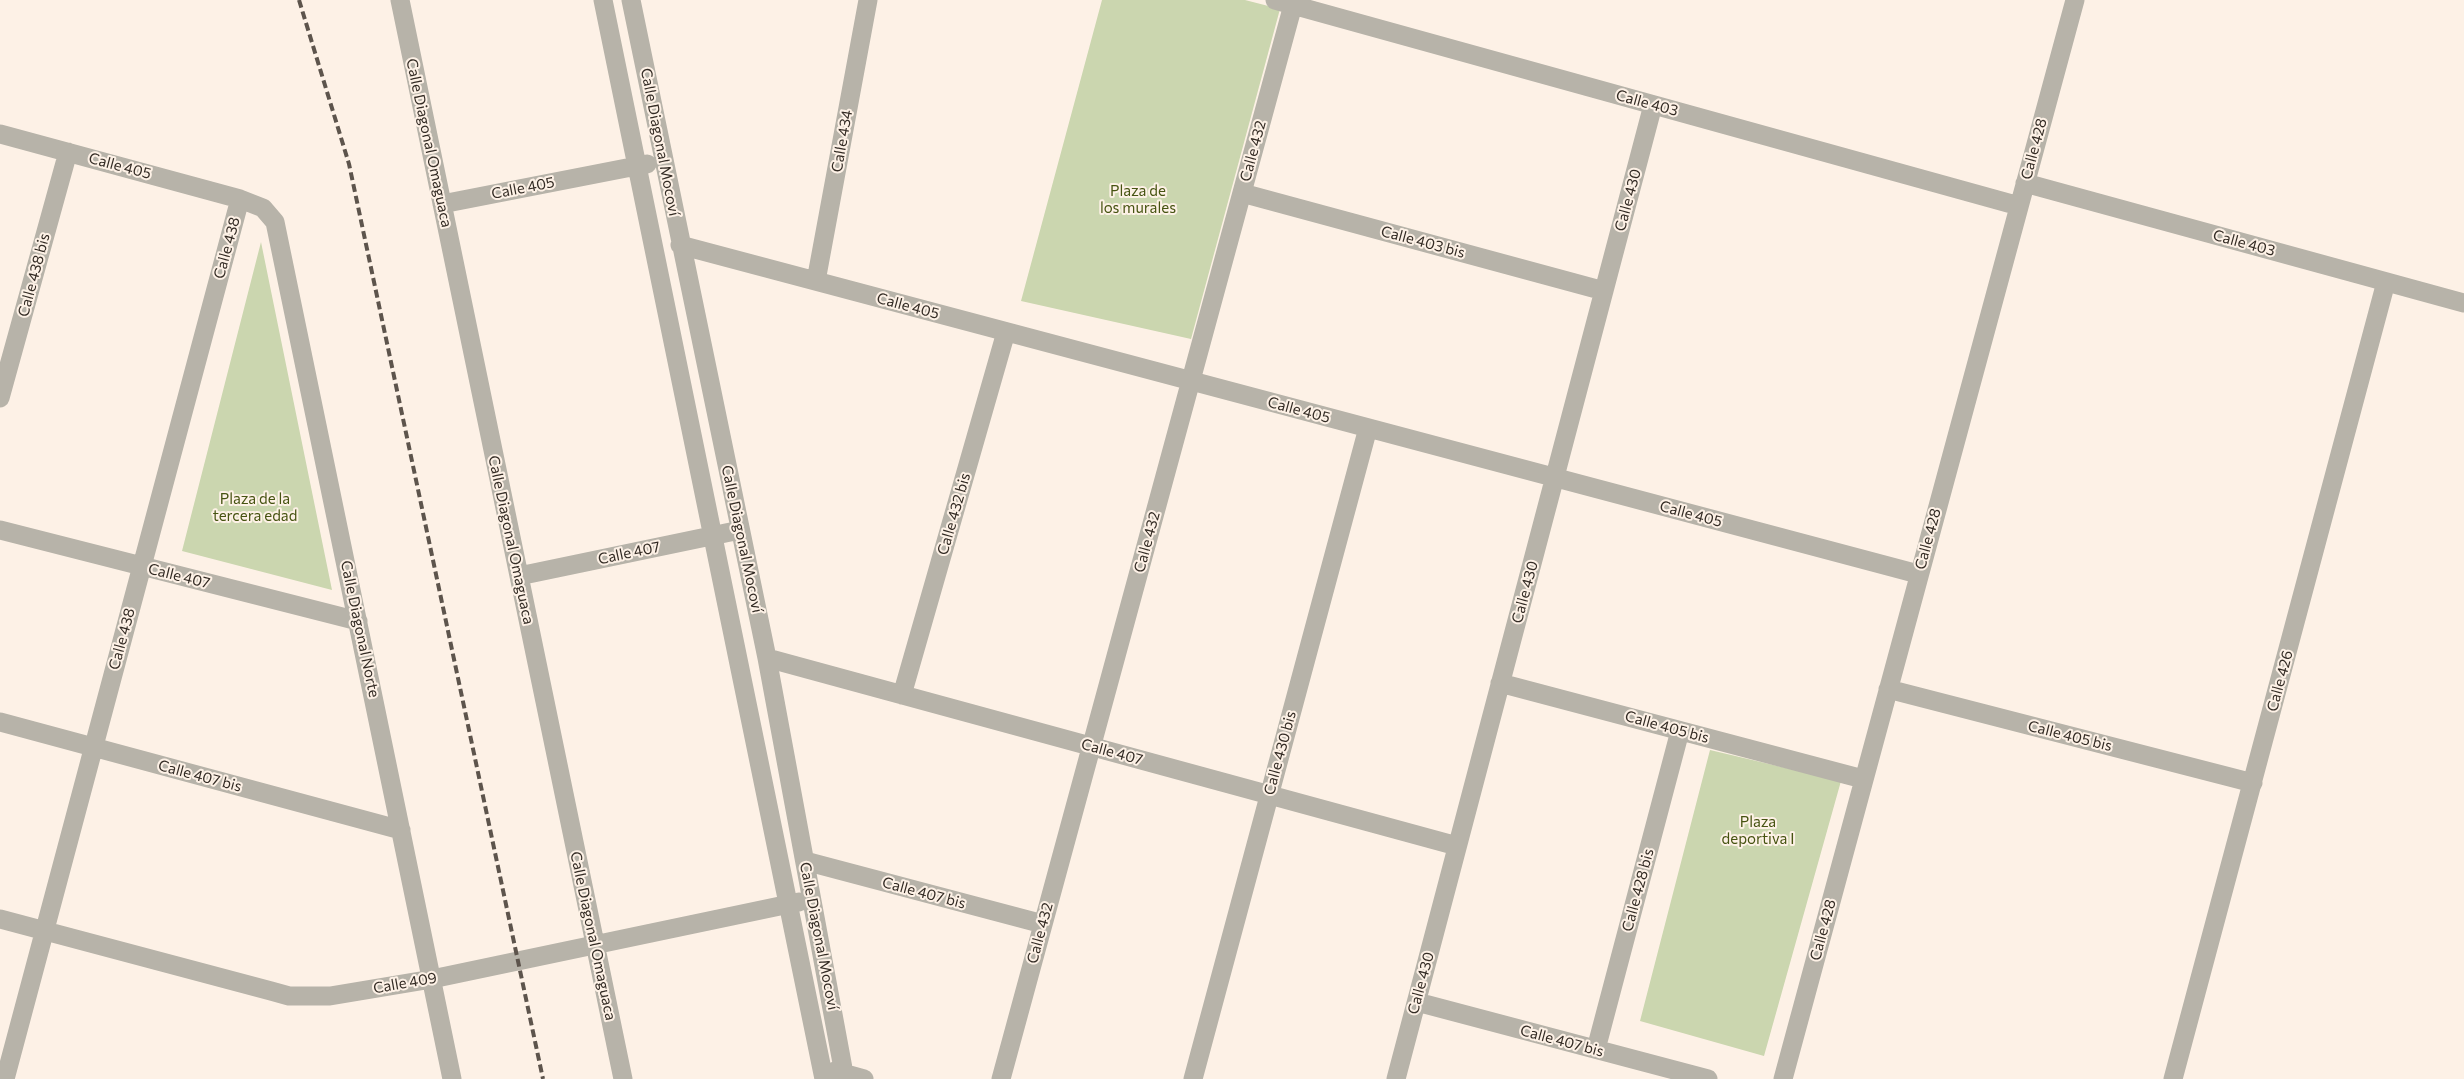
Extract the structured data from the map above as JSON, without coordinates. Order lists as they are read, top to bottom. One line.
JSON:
{"streets":{"street":["Calle 403","Calle 434","Calle Diagonal Mocoví","Calle Diagonal Omaguaca","Calle 428","Calle 432","Calle 405","Calle 430","Calle 403 bis","Calle 438","Calle 438 bis","Calle 432 bis","Calle 407","Calle Diagonal Norte","Calle 426","Calle 405 bis","Calle 430 bis","Calle 407 bis","Calle 428 bis","Calle 409"]},"crossings":[["Calle 403","Calle 428"],["Calle 403","Calle 432"],["Calle 403","Calle 430"],["Calle 403","Calle 426"],["Calle 434","Calle 405"],["Calle Diagonal Mocoví","Calle 405"],["Calle Diagonal Mocoví","Calle 407"],["Calle Diagonal Mocoví","Calle 407 bis"],["Calle Diagonal Mocoví","Calle 409"],["Calle Diagonal Omaguaca","Calle 405"],["Calle Diagonal Omaguaca","Calle 407"],["Calle Diagonal Omaguaca","Calle 409"],["Calle 428","Calle 405"],["Calle 428","Calle 405 bis"],["Calle 432","Calle 405"],["Calle 432","Calle 403 bis"],["Calle 432","Calle 407"],["Calle 432","Calle 407 bis"],["Calle 405","Calle 430"],["Calle 405","Calle 438"],["Calle 405","Calle 438 bis"],["Calle 405","Calle 432 bis"],["Calle 405","Calle Diagonal Norte"],["Calle 405","Calle 430 bis"],["Calle 430","Calle 403 bis"],["Calle 430","Calle 407"],["Calle 430","Calle 405 bis"],["Calle 430","Calle 407 bis"],["Calle 438","Calle 407"],["Calle 438","Calle Diagonal Norte"],["Calle 438","Calle 407 bis"],["Calle 438","Calle 409"],["Calle 432 bis","Calle 407"],["Calle 407","Calle Diagonal Norte"],["Calle 407","Calle 430 bis"],["Calle Diagonal Norte","Calle 407 bis"],["Calle Diagonal Norte","Calle 409"],["Calle 426","Calle 405 bis"],["Calle 405 bis","Calle 428 bis"],["Calle 407 bis","Calle 428 bis"]],"parks":["Plaza de los murales","Plaza de la tercera edad","Plaza deportiva I"]}
